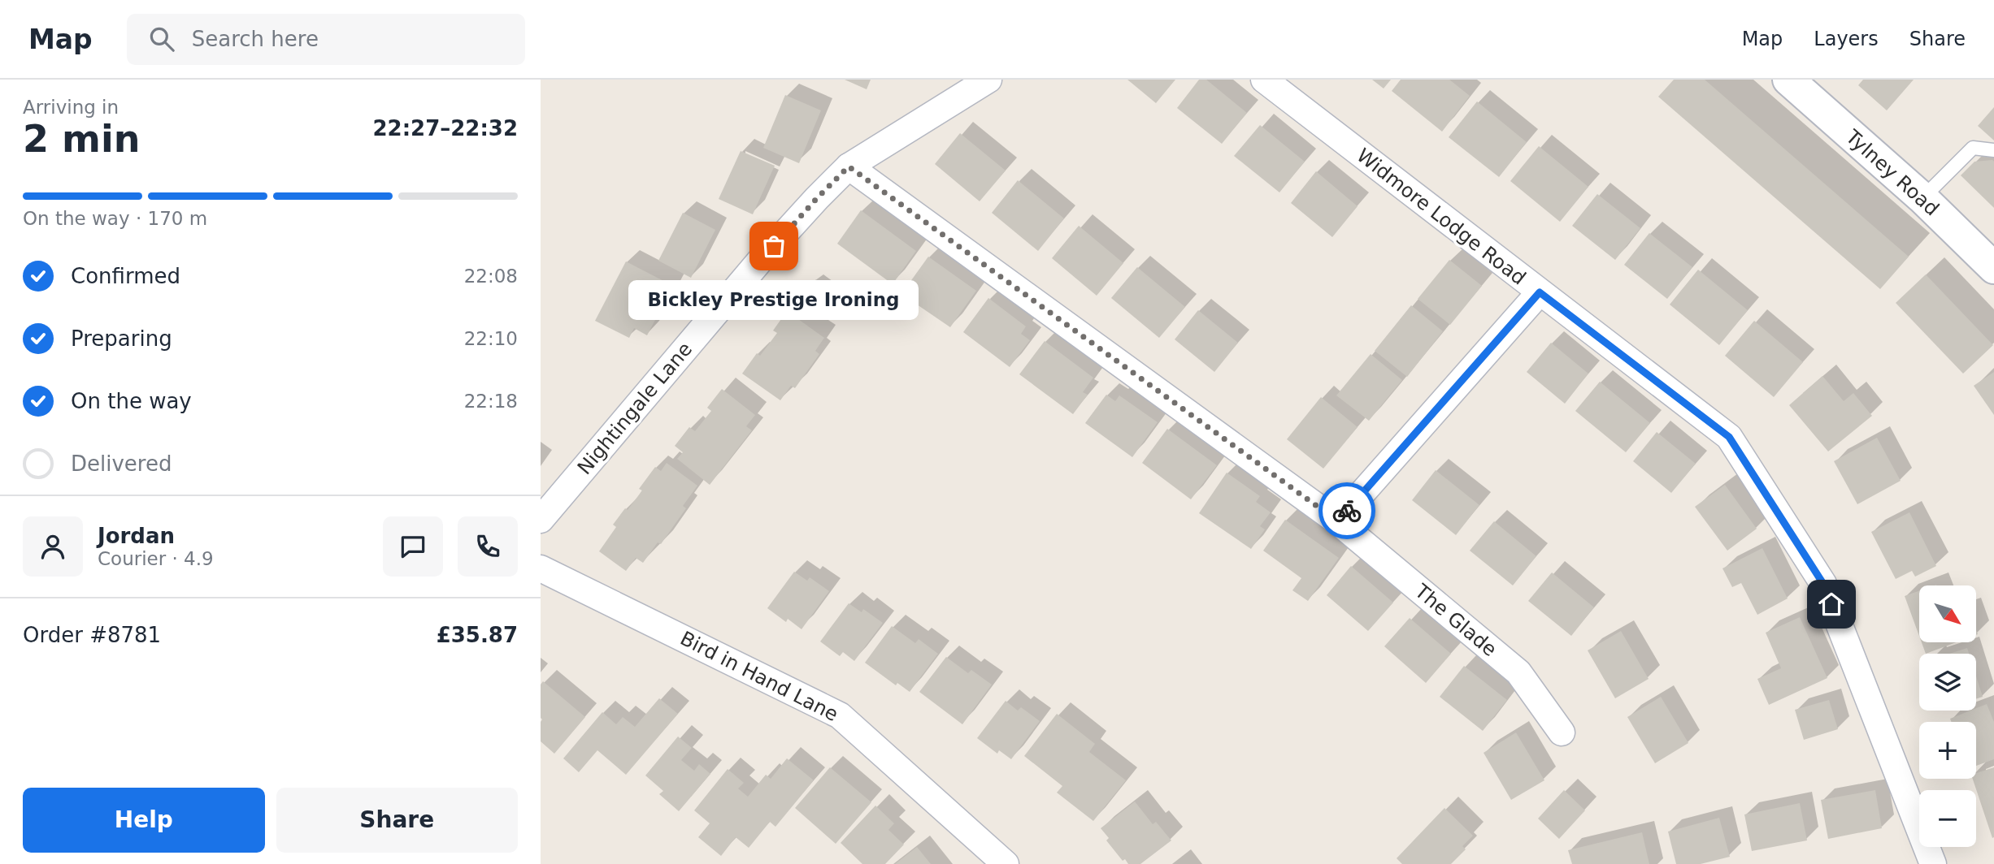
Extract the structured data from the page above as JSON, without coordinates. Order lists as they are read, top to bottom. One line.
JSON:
{"streets":{"street":["Tylney Road","Widmore Lodge Road","Nightingale Lane","The Glade","Bird in Hand Lane"]},"crossings":[["Nightingale Lane","The Glade"]],"places":["Bickley Prestige Ironing"],"north":"bottom right","page":{"header":"Map","search":"Search here","nav":["Map","Layers","Share"],"heading":["2 min","Arriving in","22:27–22:32"],"panel":["Jordan","Courier · 4.9","Order #8781","£35.87"],"bar":"On the way · 170 m","list":[["Confirmed","22:08"],["Preparing","22:10"],["On the way","22:18"],"Delivered"],"bubble":"Bickley Prestige Ironing","map_buttons":["+","−"],"buttons":["Help","Share"]}}
